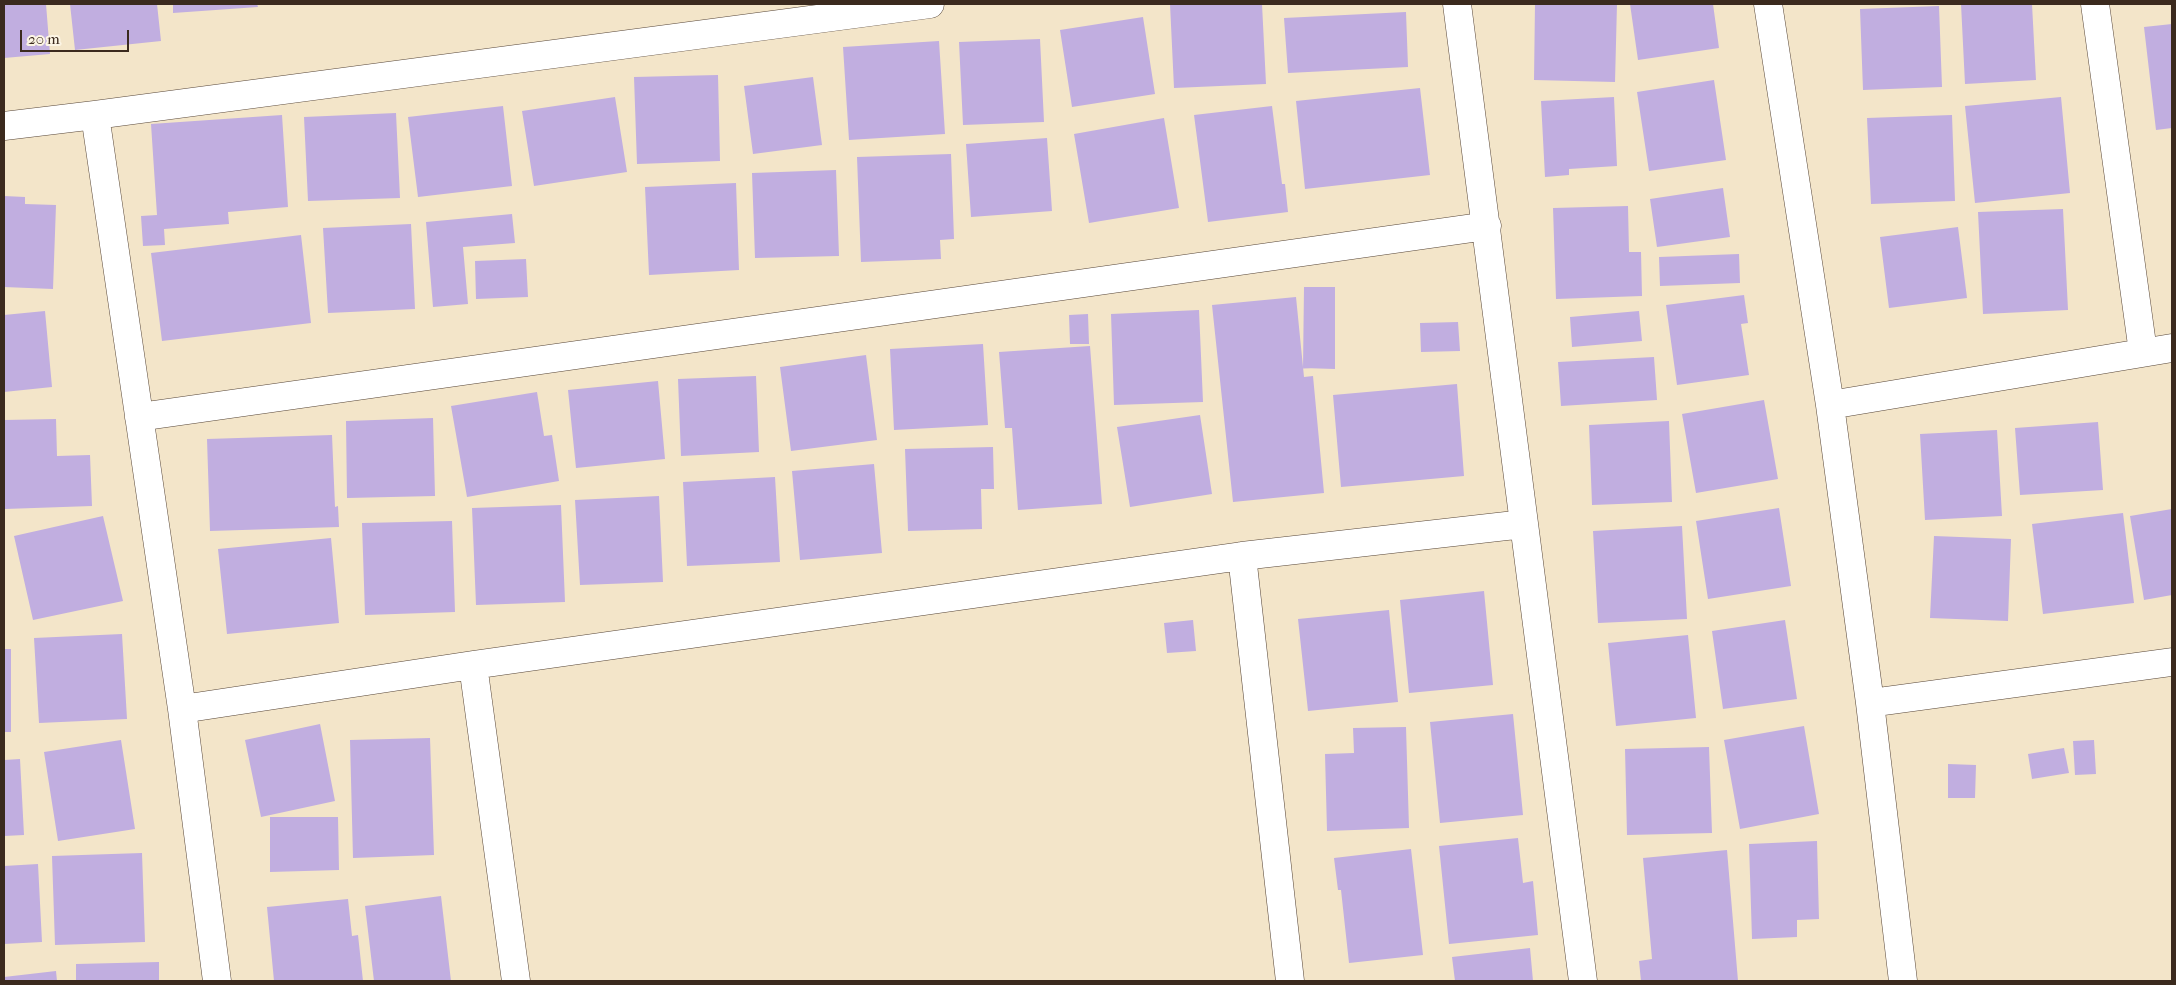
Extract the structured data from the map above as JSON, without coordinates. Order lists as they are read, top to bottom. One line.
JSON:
{"scale_bar":"20 m"}
